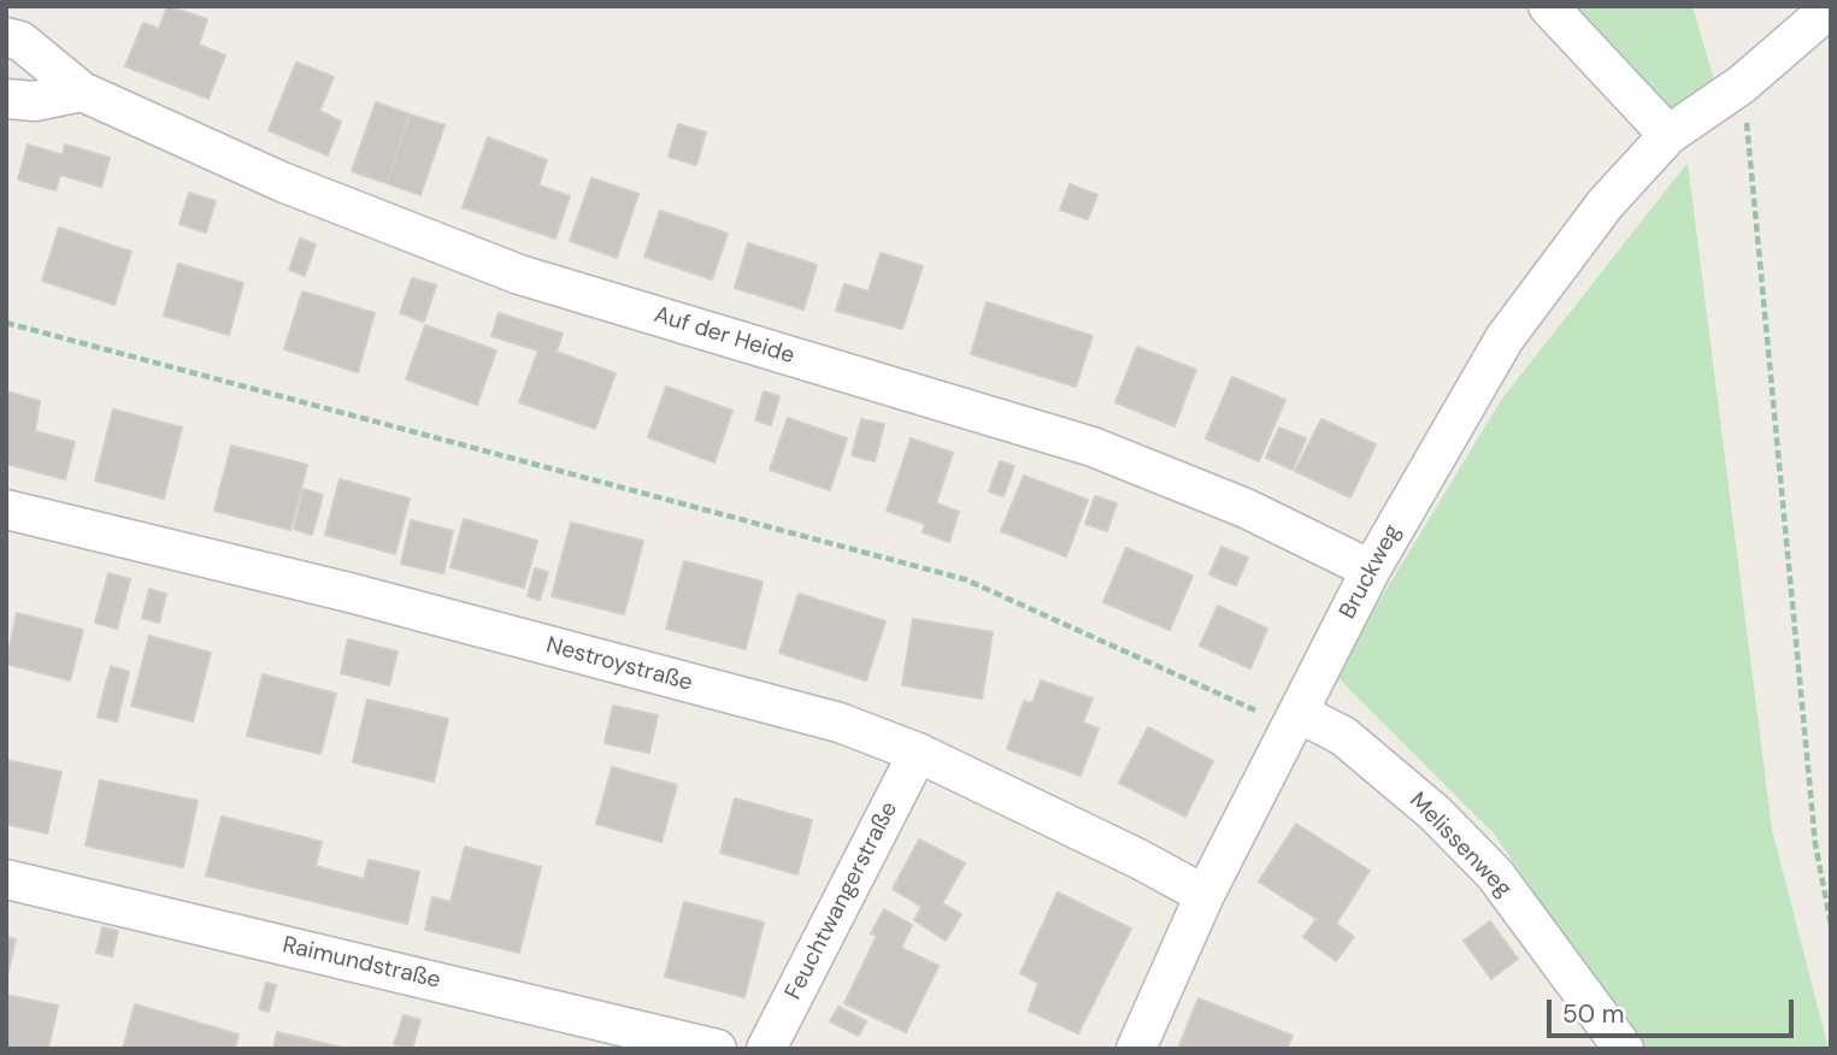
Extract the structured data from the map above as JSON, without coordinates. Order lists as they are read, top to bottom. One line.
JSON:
{"streets":{"street":["Auf der Heide","Bruckweg","Nestroystraße","Melissenweg","Feuchtwangerstraße","Raimundstraße"]},"crossings":[["Auf der Heide","Bruckweg"],["Bruckweg","Nestroystraße"],["Bruckweg","Melissenweg"],["Nestroystraße","Feuchtwangerstraße"]],"scale_bar":"50 m"}
